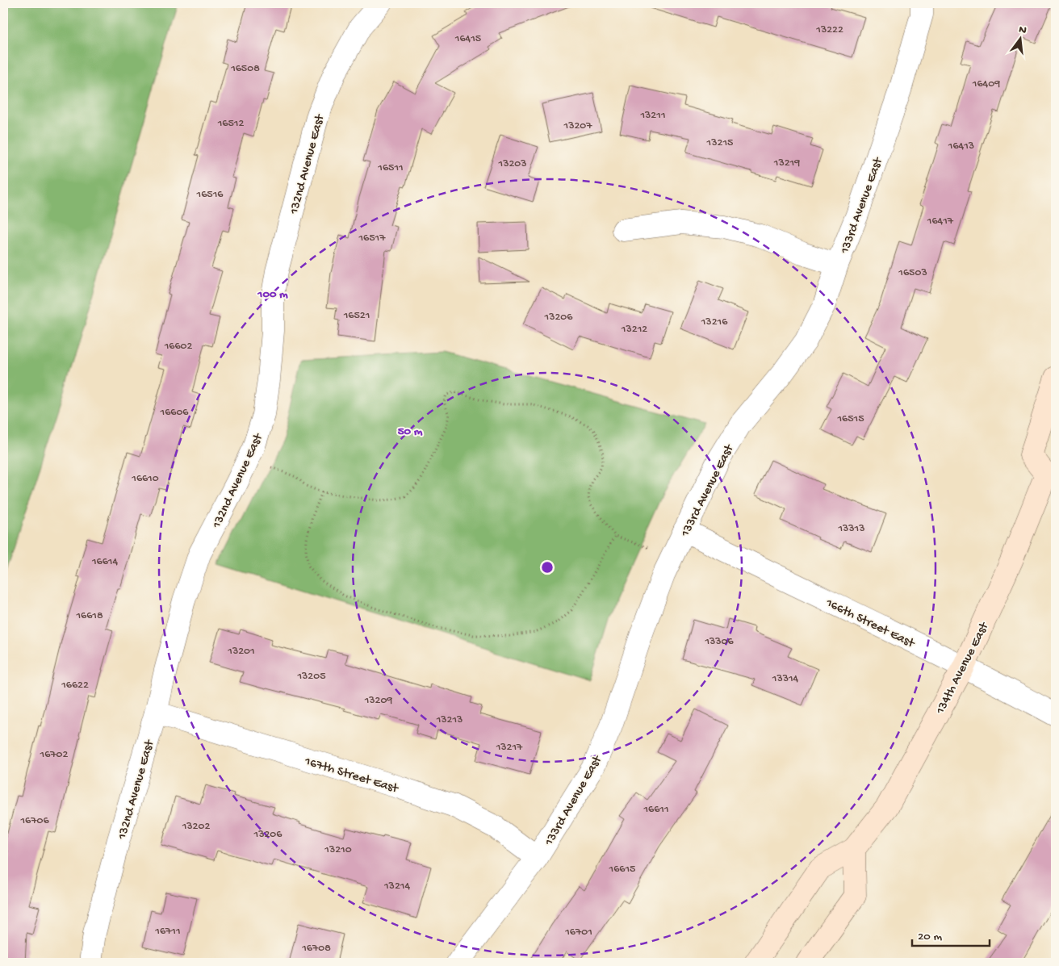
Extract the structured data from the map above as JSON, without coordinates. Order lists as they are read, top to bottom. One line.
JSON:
{"streets":{"street":["132nd Avenue East","133rd Avenue East","166th Street East","134th Avenue East","167th Street East"]},"crossings":[["132nd Avenue East","167th Street East"],["133rd Avenue East","166th Street East"],["133rd Avenue East","167th Street East"],["166th Street East","134th Avenue East"]],"house_numbers":["13222","16415","16508","16409","13211","16512","13207","13215","16413","13219","13203","16511","16516","16417","16517","16503","16521","13206","13216","13212","16602","16606","16515","16610","13313","16614","16618","13306","13201","13205","13314","16622","13209","13213","13217","16702","16611","16706","13202","13206","13210","16615","13214","16711","16701","16708"],"scale_bar":"20 m","north":"top","rings":["100 m","50 m"]}
